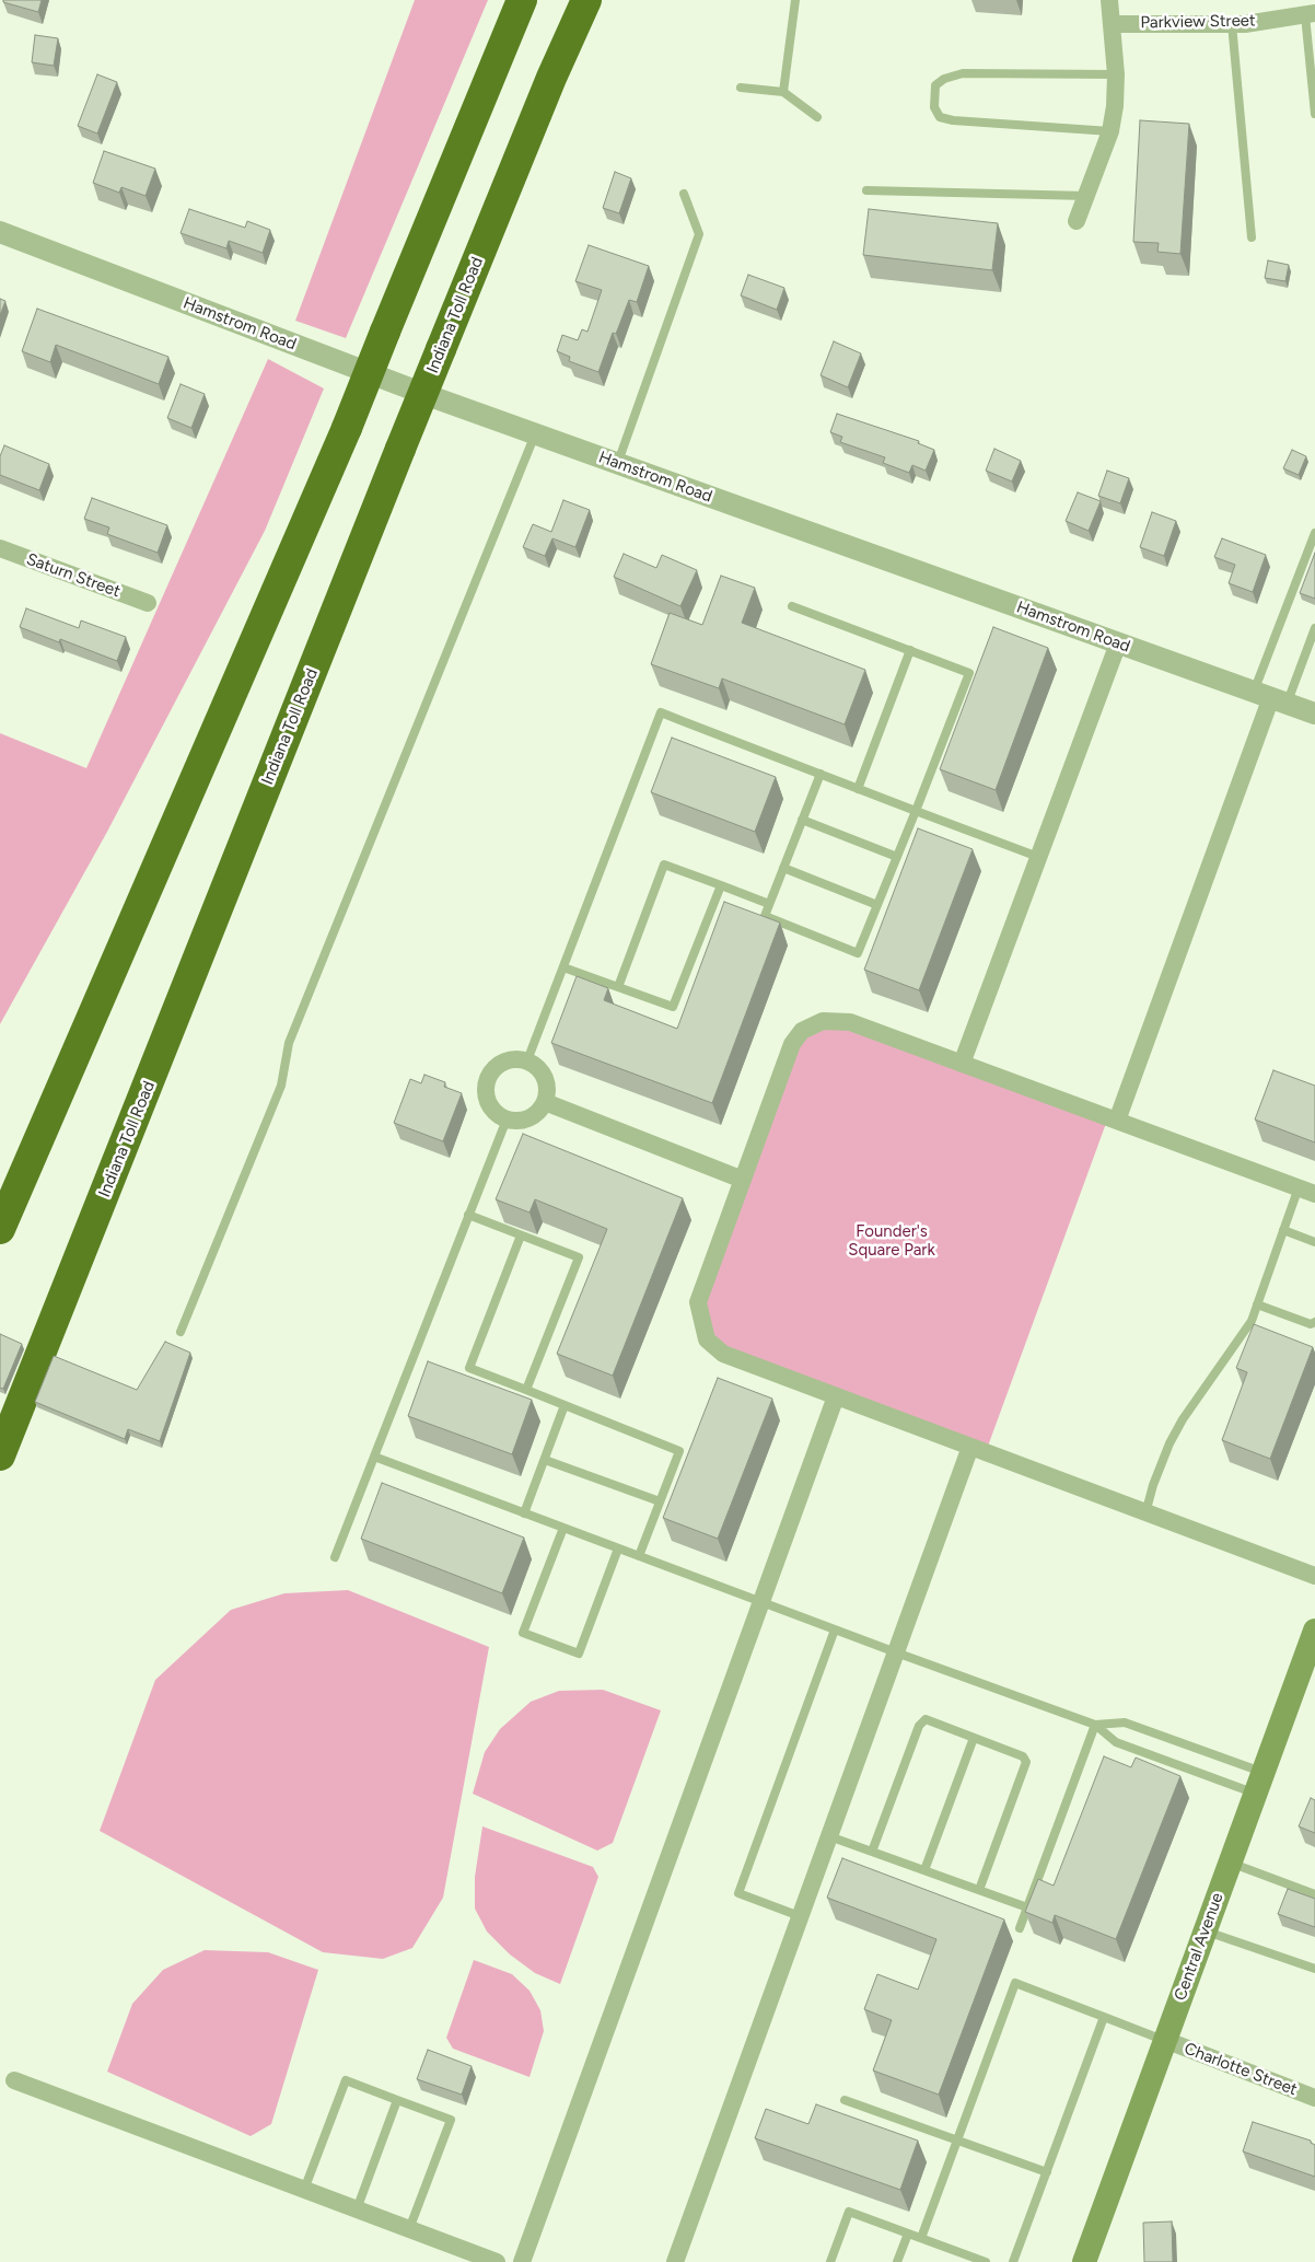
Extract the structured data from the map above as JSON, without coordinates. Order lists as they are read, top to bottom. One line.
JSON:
{"streets":{"highway":["Indiana Toll Road"],"main road":["Central Avenue"],"street":["Parkview Street","Hamstrom Road","Saturn Street","Charlotte Street"]},"crossings":[["Central Avenue","Charlotte Street"]],"parks":["Founder's Square Park"]}
